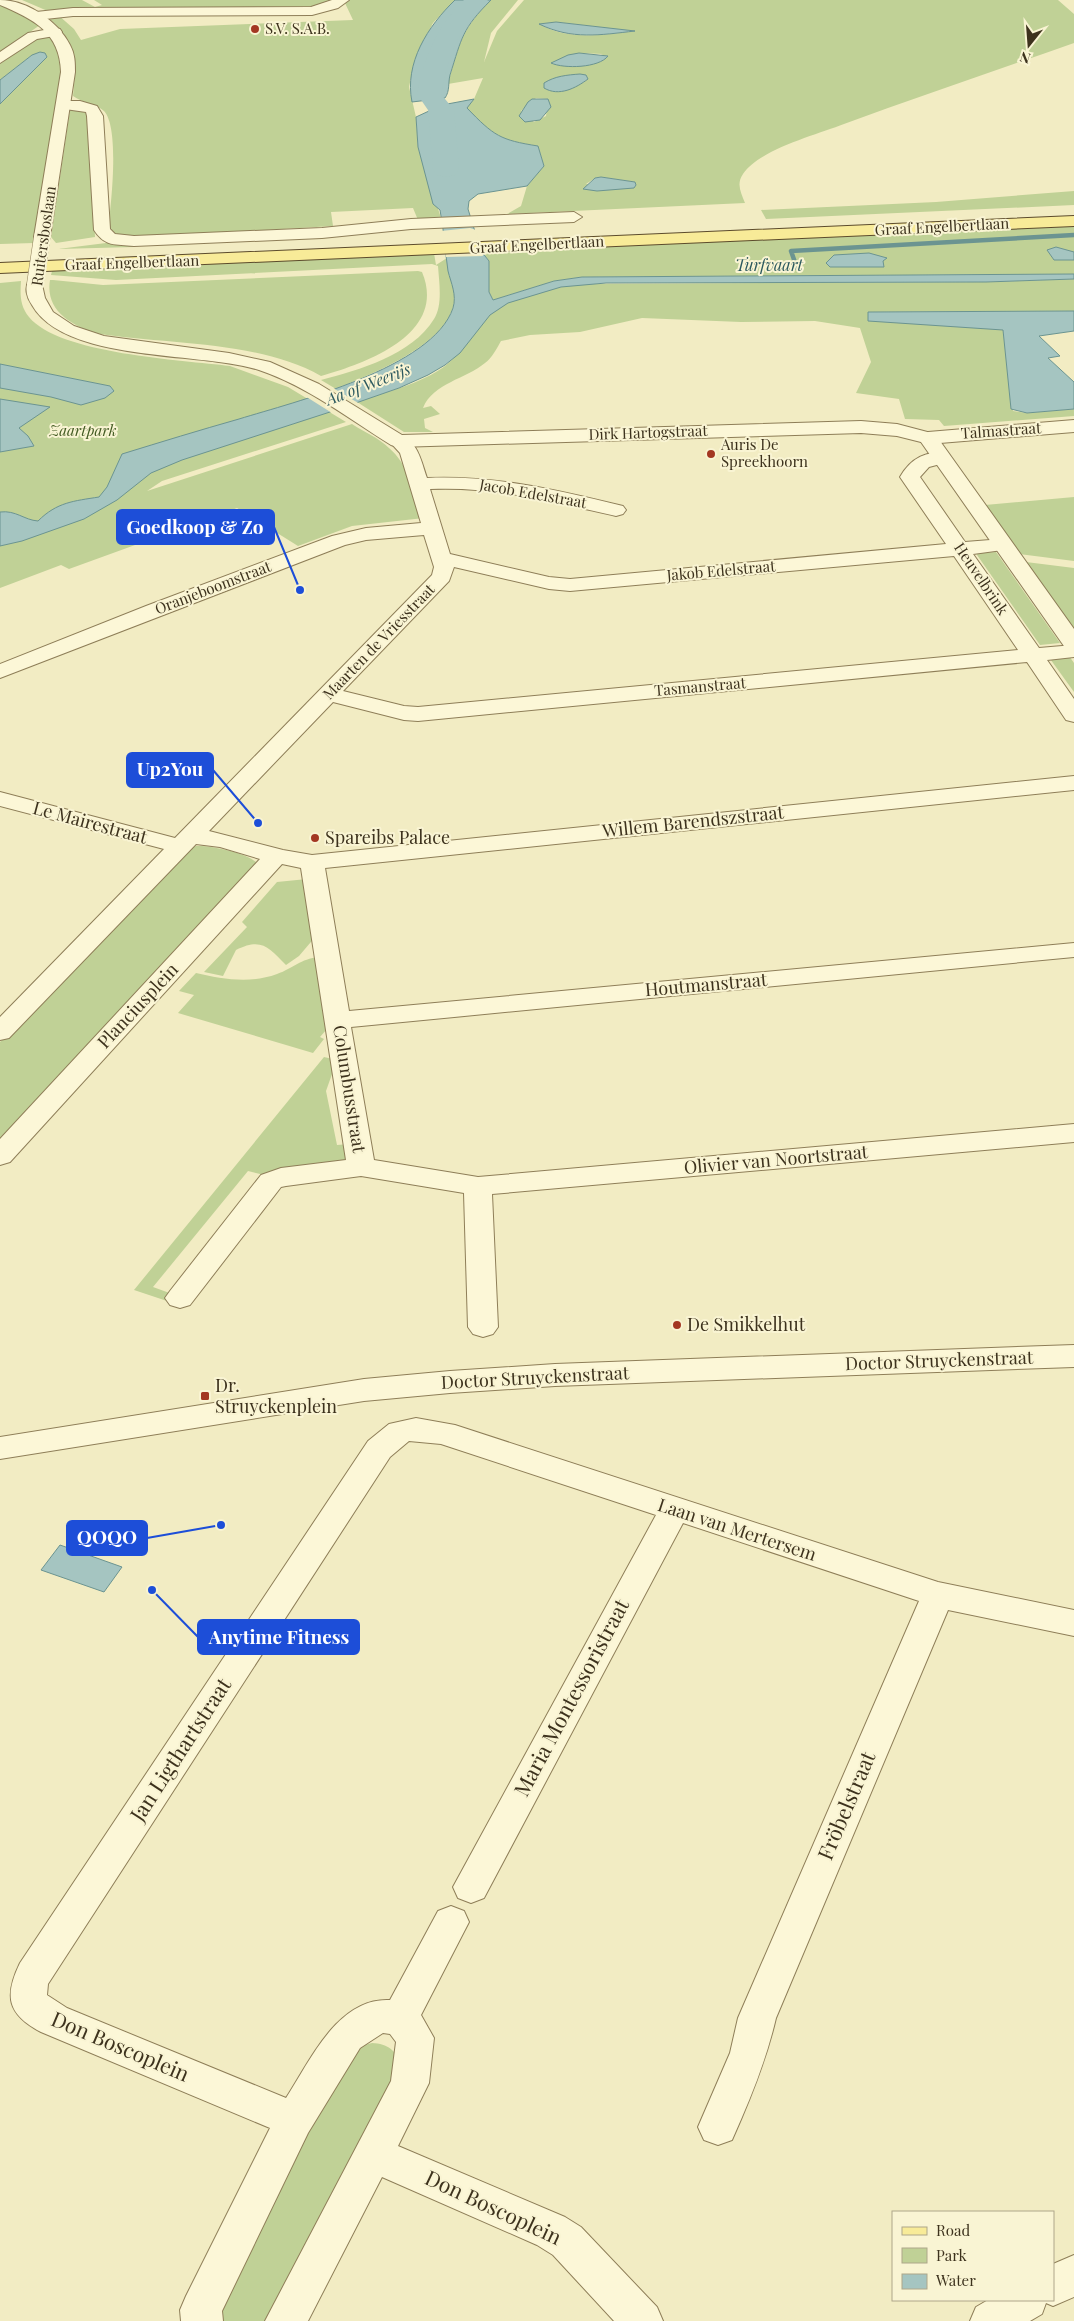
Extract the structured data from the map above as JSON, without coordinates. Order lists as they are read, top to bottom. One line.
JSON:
{"streets":{"main road":["Graaf Engelbertlaan"],"street":["Ruitersboslaan","Talmastraat","Dirk Hartogstraat","Jacob Edelstraat","Jakob Edelstraat","Heuvelbrink","Oranjeboomstraat","Maarten de Vriesstraat","Tasmanstraat","Willem Barendszstraat","Le Mairestraat","Houtmanstraat","Planciusplein","Columbusstraat","Olivier van Noortstraat","Doctor Struyckenstraat","Laan van Mertersem","Maria Montessoristraat","Jan Ligthartstraat","Fröbelstraat","Don Boscoplein"]},"crossings":[["Graaf Engelbertlaan","Ruitersboslaan"],["Ruitersboslaan","Maarten de Vriesstraat"],["Talmastraat","Dirk Hartogstraat"],["Dirk Hartogstraat","Maarten de Vriesstraat"],["Jacob Edelstraat","Maarten de Vriesstraat"],["Jakob Edelstraat","Heuvelbrink"],["Jakob Edelstraat","Maarten de Vriesstraat"],["Heuvelbrink","Tasmanstraat"],["Oranjeboomstraat","Maarten de Vriesstraat"],["Maarten de Vriesstraat","Tasmanstraat"],["Maarten de Vriesstraat","Le Mairestraat"],["Willem Barendszstraat","Columbusstraat"],["Houtmanstraat","Columbusstraat"],["Columbusstraat","Olivier van Noortstraat"],["Laan van Mertersem","Maria Montessoristraat"],["Laan van Mertersem","Jan Ligthartstraat"],["Laan van Mertersem","Fröbelstraat"],["Jan Ligthartstraat","Don Boscoplein"]],"water":["Turfvaart","Aa of Weerijs"],"parks":["Zaartpark"],"places":{"other":["S.V. S.A.B.","Auris De Spreekhoorn","Goedkoop & Zo","Up2You","Spareibs Palace","De Smikkelhut","QOQO","Anytime Fitness"],"transit":["Dr. Struyckenplein"]},"legend":["Road","Park","Water"],"north":"bottom"}
